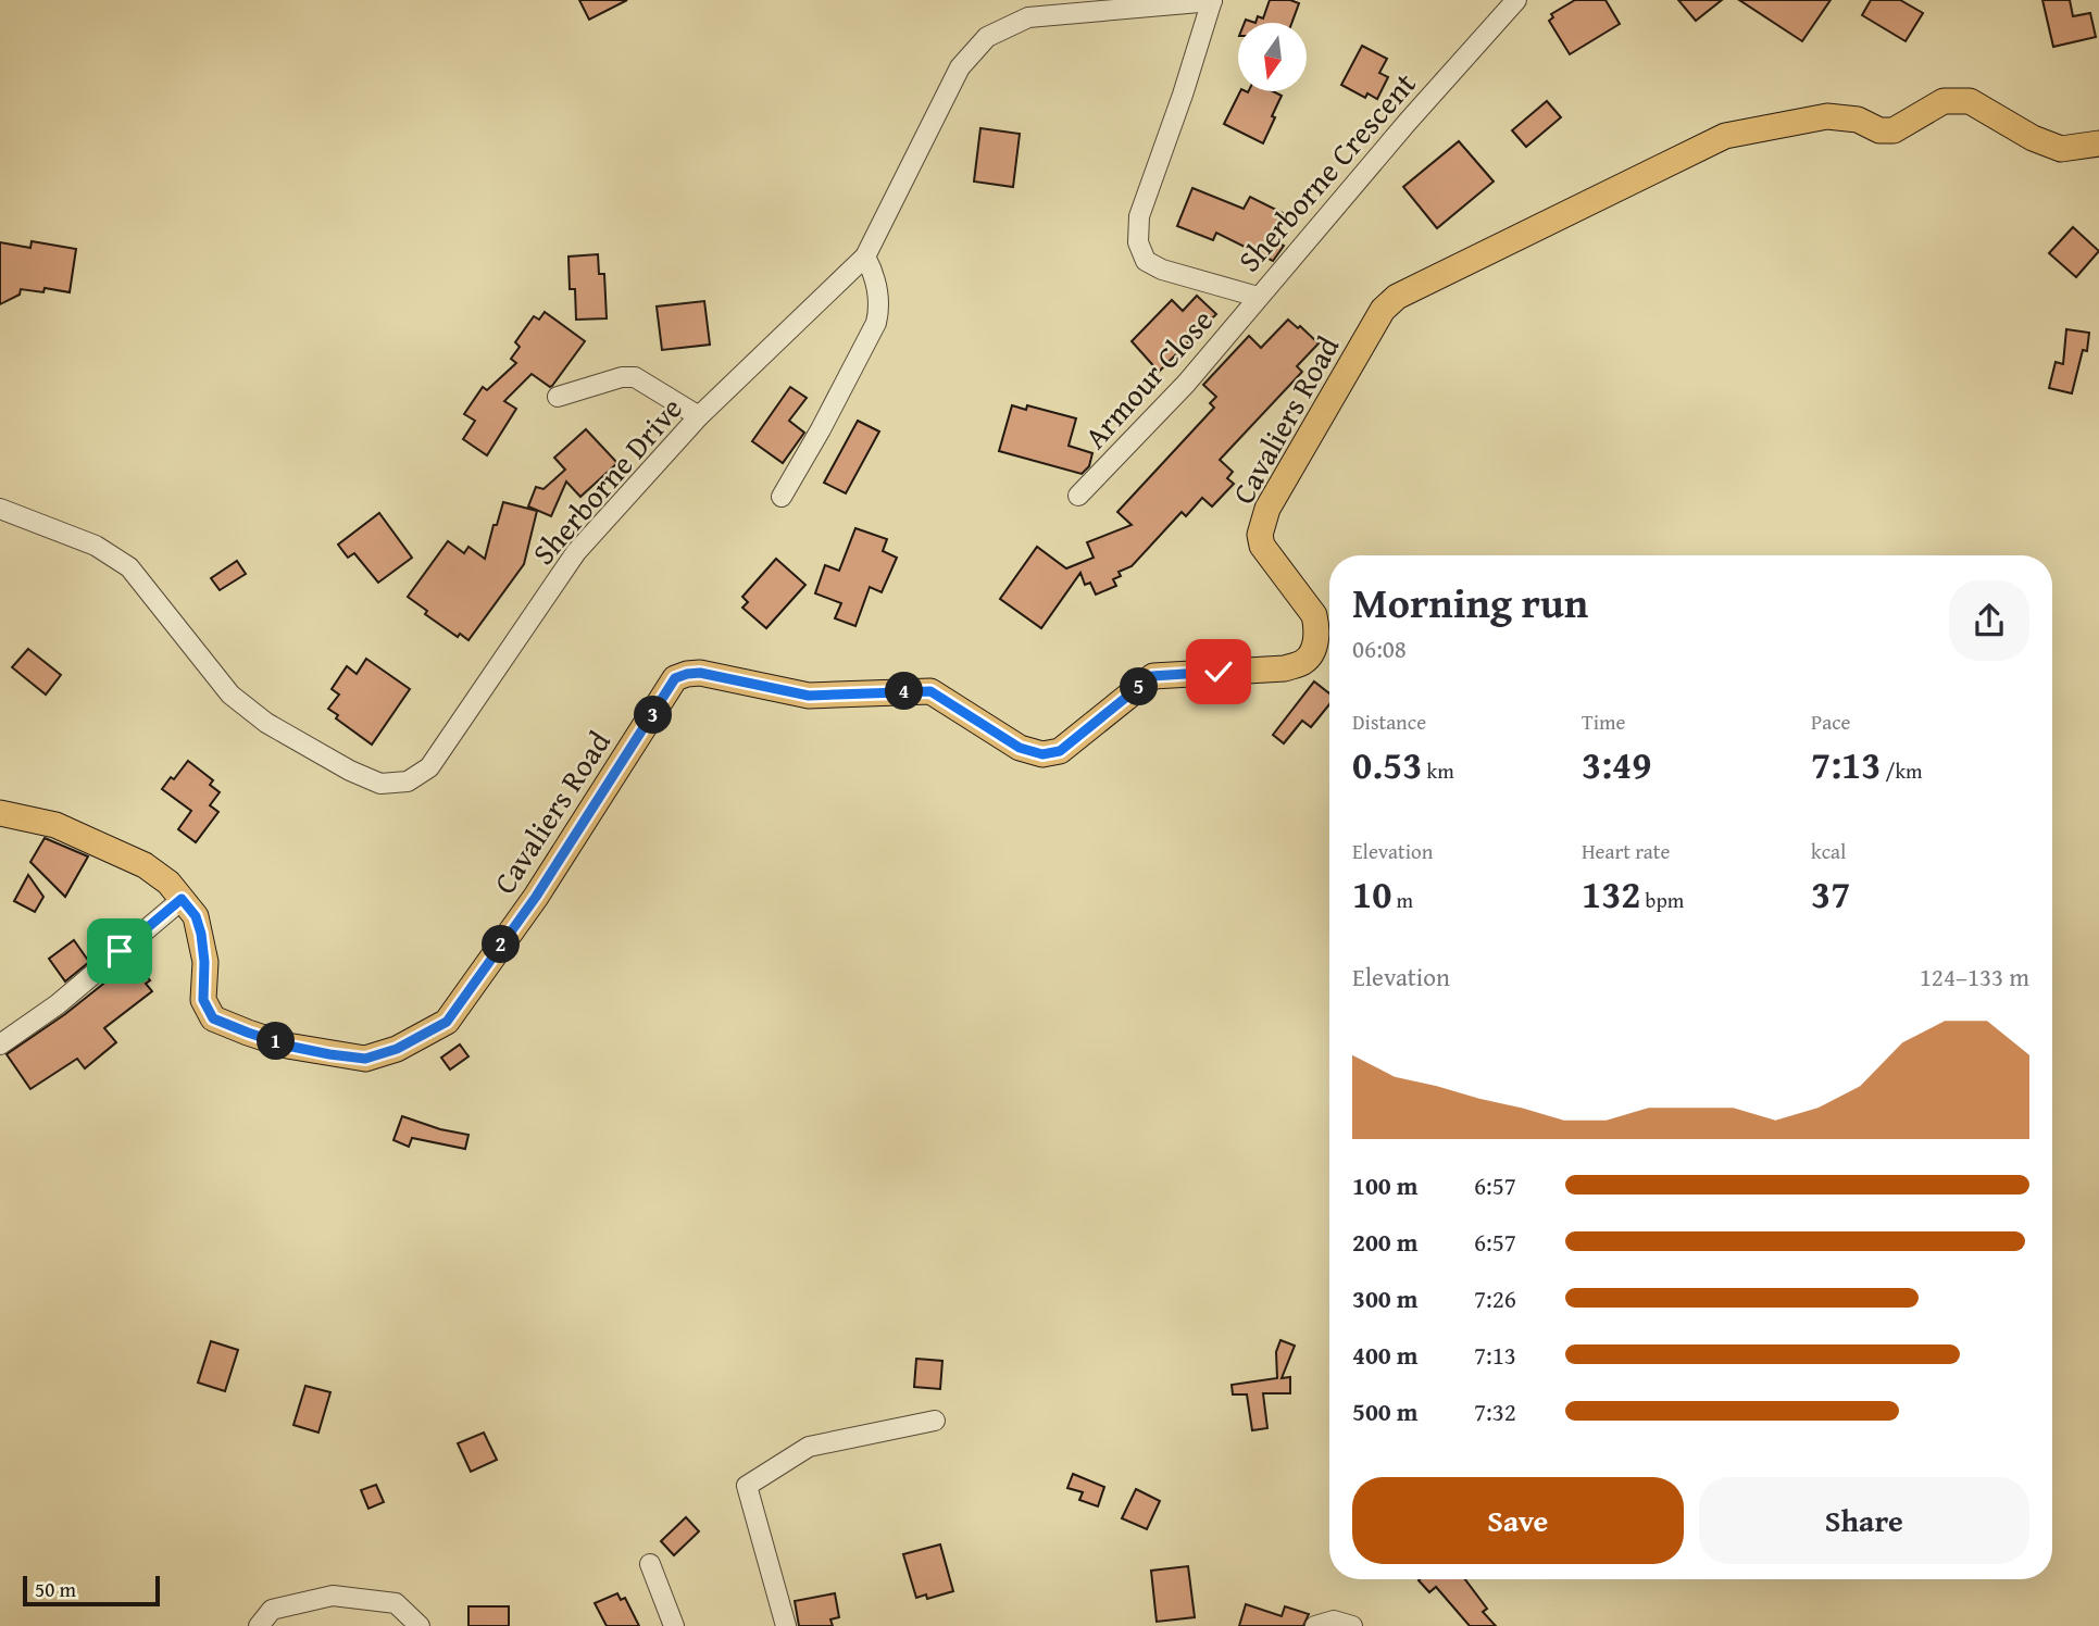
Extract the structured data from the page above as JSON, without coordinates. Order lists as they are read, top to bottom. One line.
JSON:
{"streets":{"main road":["Cavaliers Road"],"street":["Sherborne Crescent","Armour Close","Sherborne Drive"]},"crossings":[["Sherborne Crescent","Armour Close"],["Sherborne Crescent","Sherborne Drive"]],"scale_bar":"50 m","north":"bottom","page":{"heading":["Morning run","06:08"],"pins":["5","4","3","2","1"],"stats":[["Distance","0.53 km"],["Time","3:49"],["Pace","7:13 /km"],["Elevation","10 m"],["Heart rate","132 bpm"],["kcal","37"]],"chart":["Elevation","124–133 m"],"list":[{"name":"100 m","note":"6:57"},{"name":"200 m","note":"6:57"},{"name":"300 m","note":"7:26"},{"name":"400 m","note":"7:13"},{"name":"500 m","note":"7:32"}],"buttons":["Save","Share"],"scale":"50 m"}}
